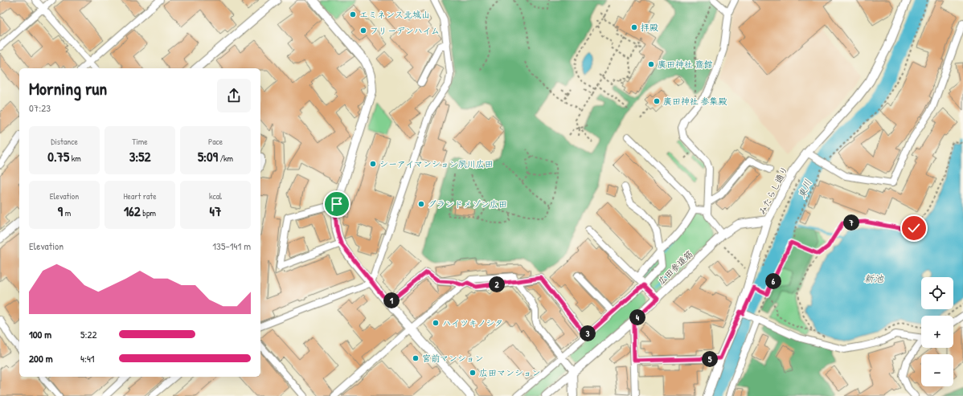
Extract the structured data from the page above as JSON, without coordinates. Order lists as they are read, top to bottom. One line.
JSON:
{"streets":{"street":["みたらし通り","広田参道筋"]},"crossings":[["みたらし通り","広田参道筋"]],"water":["東川","新池"],"places":["エミネンス北城山","拝殿","フリーデンハイム","廣田神社 齋館","廣田神社 参集殿","シーアイマンション夙川広田","グランドメゾン広田","ハイツキノシタ","宮前マンション","広田マンション"],"page":{"heading":["Morning run","07:23"],"stats":[["Distance","0.75 km"],["Time","3:52"],["Pace","5:09 /km"],["Elevation","9 m"],["Heart rate","162 bpm"],["kcal","47"]],"pins":["7","6","2","1","4","3","5"],"chart":["Elevation","135–141 m"],"map_buttons":["+","−"],"list":[{"name":"100 m","note":"5:22"},{"name":"200 m","note":"4:41"}]}}
